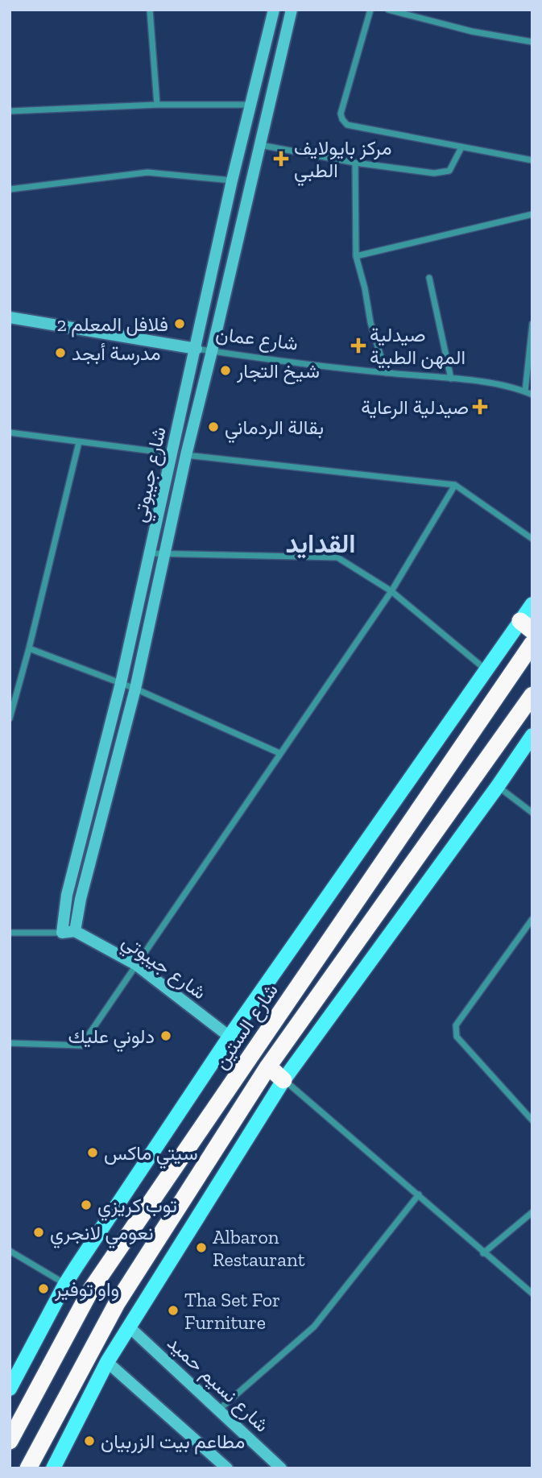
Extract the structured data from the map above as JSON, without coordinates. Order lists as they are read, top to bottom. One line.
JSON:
{"streets":{"highway":["شارع الستين"],"street":["شارع عمان","شارع جيبوتي","شارع نسيم حميد"]},"crossings":[["شارع عمان","شارع جيبوتي"],["شارع جيبوتي","شارع الستين"]],"districts":["القدايد"],"places":{"health":["مركز بايولايف الطبي","صيدلية المهن الطبية","صيدلية الرعاية"],"other":["فلافل المعلم 2","مدرسة أبجد","شيخ التجار","بقالة الردماني","دلوني عليك","سيتي ماكس","توب كريزي","نعومي لانجري","Albaron Restaurant","واو توفير","Tha Set For Furniture","مطاعم بيت الزربيان"]}}
